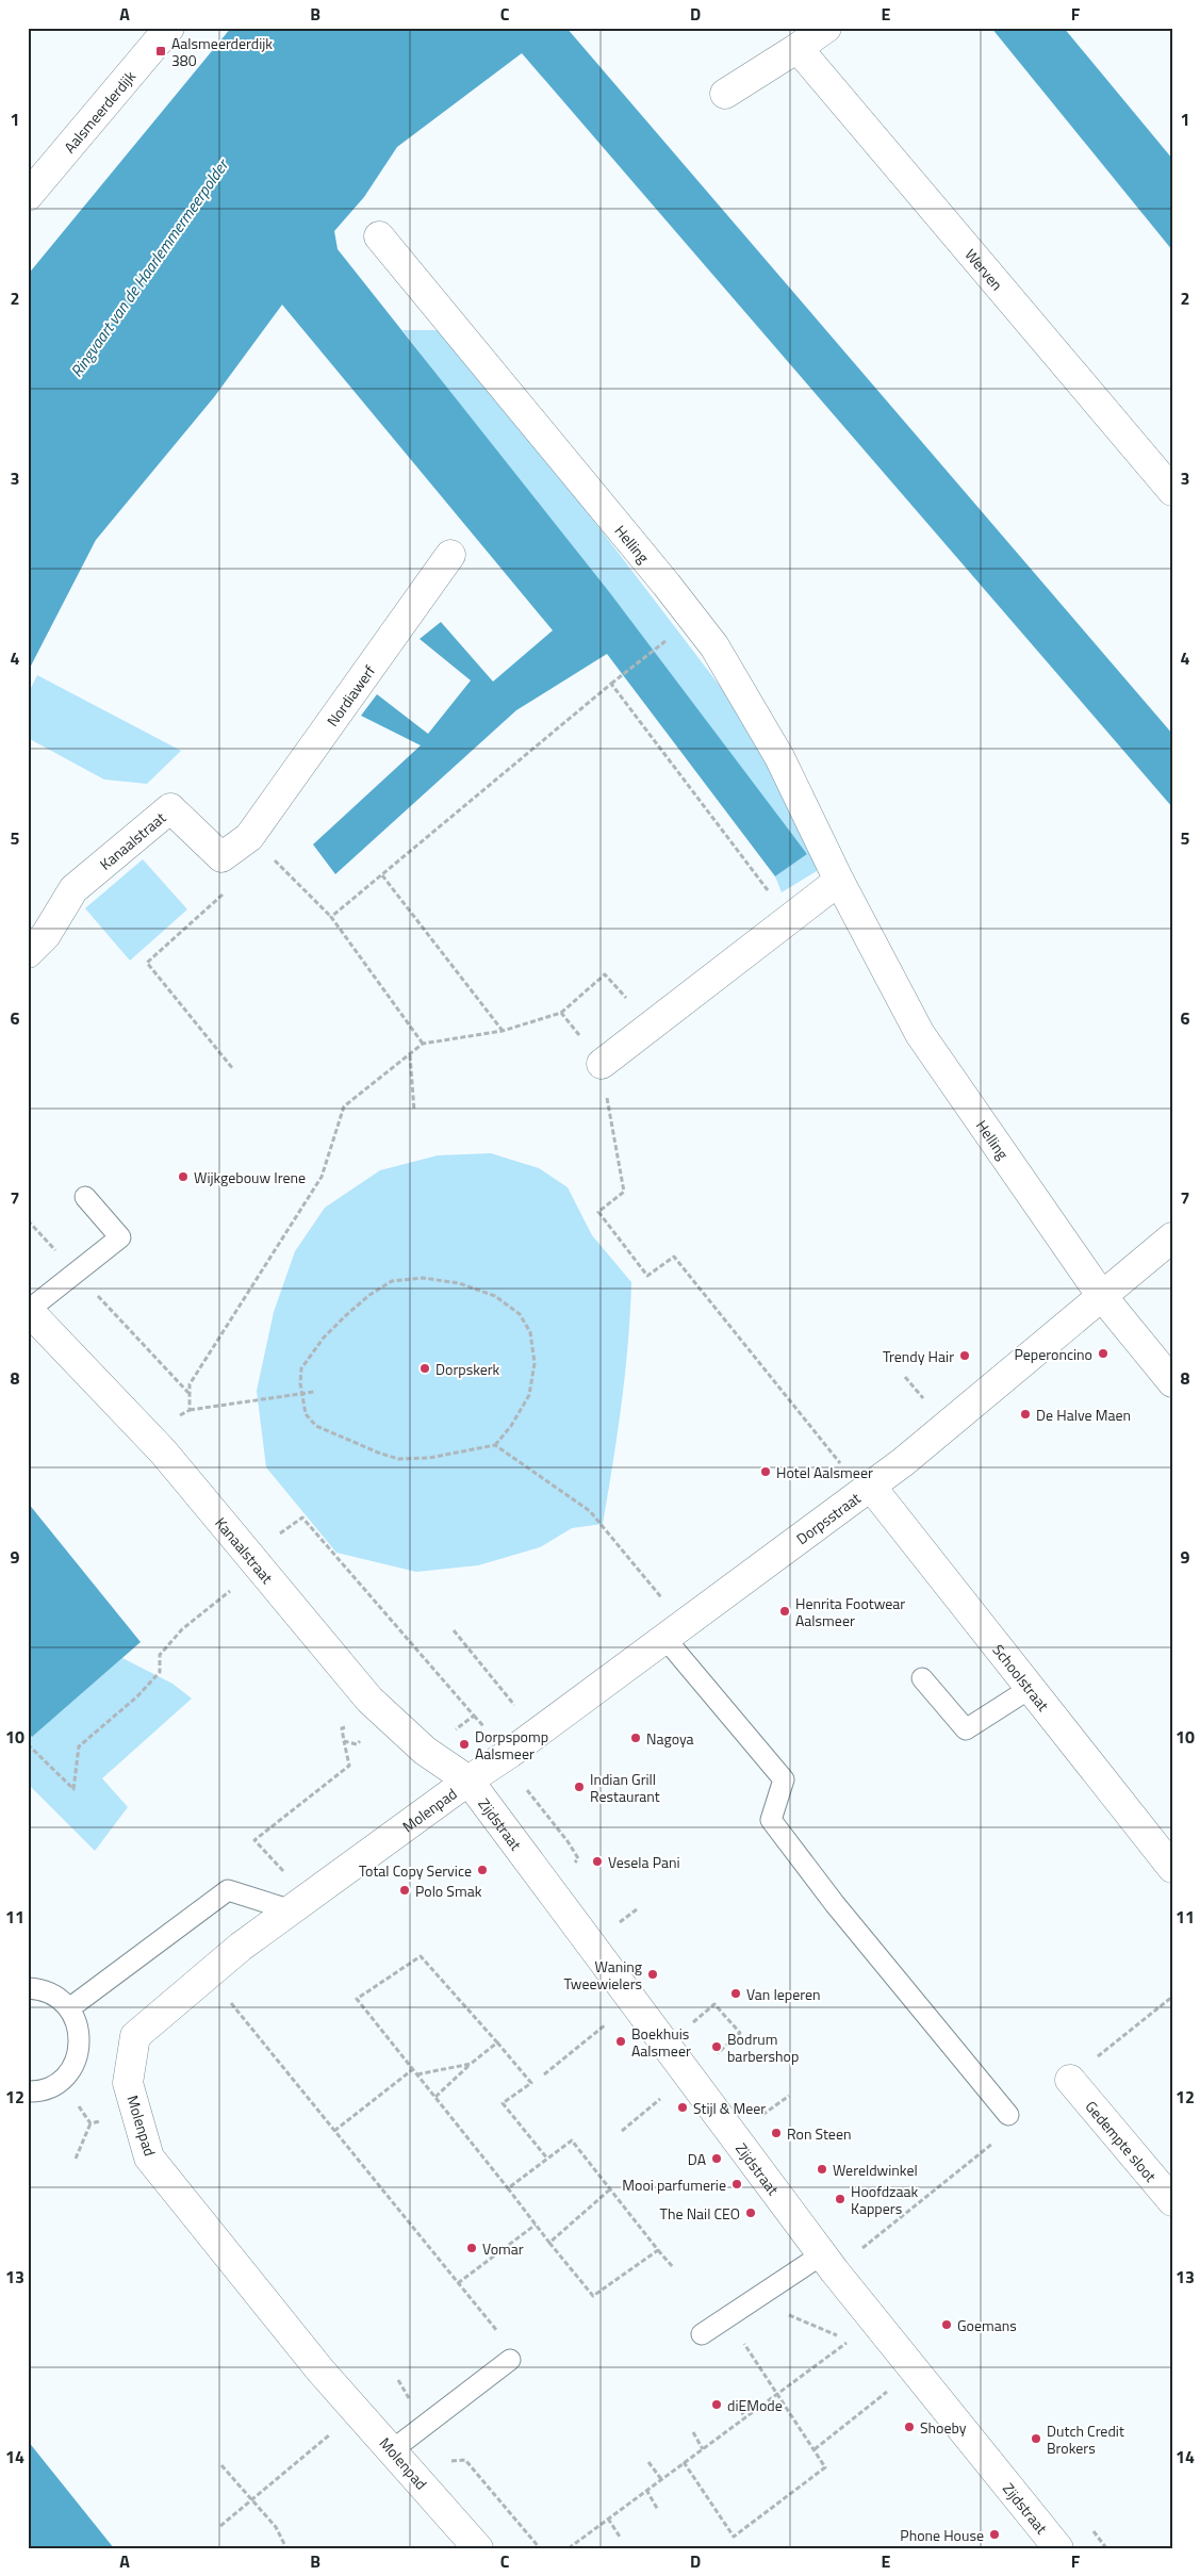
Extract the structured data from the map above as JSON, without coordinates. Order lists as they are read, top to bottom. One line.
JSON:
{"streets":{"street":["Aalsmeerderdijk","Werven","Helling","Nordiawerf","Kanaalstraat","Dorpsstraat","Schoolstraat","Molenpad","Zijdstraat","Gedempte sloot"]},"crossings":[["Helling","Dorpsstraat"],["Nordiawerf","Kanaalstraat"],["Kanaalstraat","Dorpsstraat"],["Kanaalstraat","Molenpad"],["Kanaalstraat","Zijdstraat"],["Dorpsstraat","Schoolstraat"],["Dorpsstraat","Molenpad"],["Dorpsstraat","Zijdstraat"],["Molenpad","Zijdstraat"]],"water":["Ringvaart van de Haarlemmermeerpolder"],"places":{"transit":["Aalsmeerderdijk 380"],"other":["Wijkgebouw Irene","Peperoncino","Trendy Hair","Dorpskerk","De Halve Maen","Hotel Aalsmeer","Henrita Footwear Aalsmeer","Nagoya","Dorpspomp Aalsmeer","Indian Grill Restaurant","Vesela Pani","Total Copy Service","Polo Smak","Waning Tweewielers","Van Ieperen","Boekhuis Aalsmeer","Bodrum barbershop","Stijl & Meer","Ron Steen","DA","Wereldwinkel","Mooi parfumerie","Hoofdzaak Kappers","The Nail CEO","Vomar","Goemans","diEMode","Shoeby","Dutch Credit Brokers","Phone House"]},"grid":{"columns":["A","B","C","D","E","F"],"rows":["1","2","3","4","5","6","7","8","9","10","11","12","13","14"]}}
